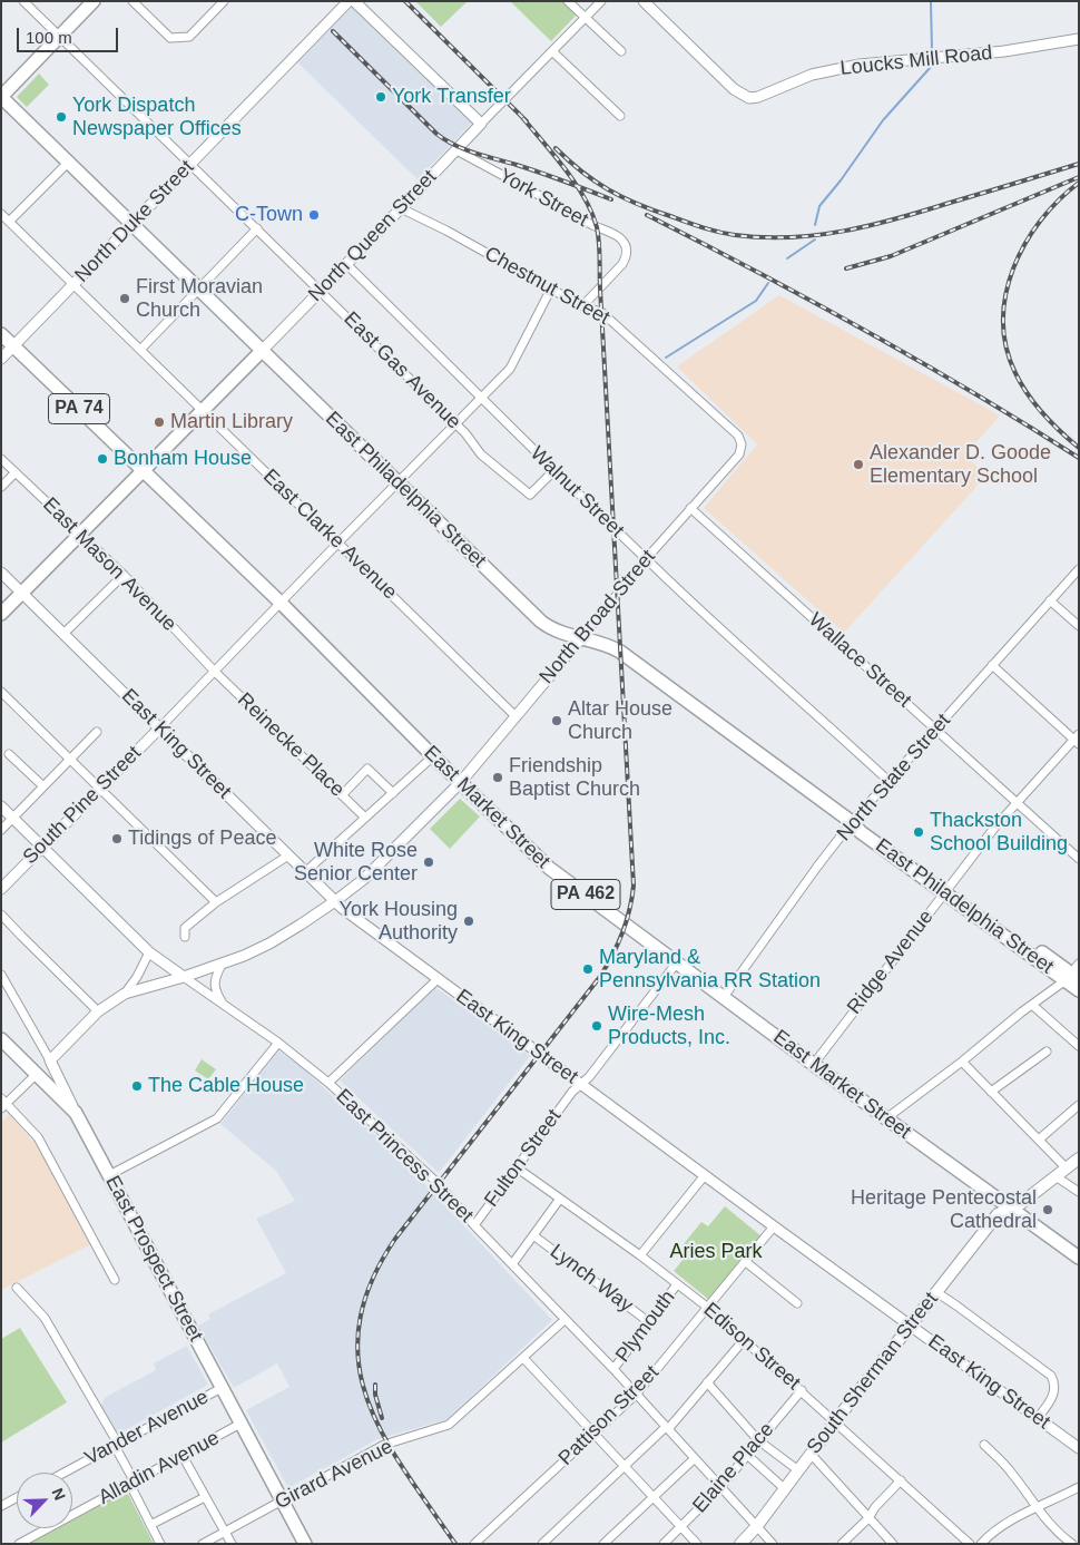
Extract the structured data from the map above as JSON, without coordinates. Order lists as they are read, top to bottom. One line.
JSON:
{"streets":{"main road":["North Queen Street","PA 74","East Philadelphia Street","East Market Street","PA 462","East Prospect Street","South Sherman Street"],"street":["Loucks Mill Road","York Street","North Duke Street","Chestnut Street","East Gas Avenue","Walnut Street","East Clarke Avenue","East Mason Avenue","North Broad Street","Wallace Street","East King Street","Reinecke Place","North State Street","South Pine Street","Ridge Avenue","East Princess Street","Fulton Street","Lynch Way","Plymouth","Edison Street","Pattison Street","Vander Avenue","Alladin Avenue","Elaine Place","Girard Avenue"]},"crossings":[["York Street","North Queen Street"],["York Street","Chestnut Street"],["North Duke Street","East Gas Avenue"],["North Duke Street","East Philadelphia Street"],["North Duke Street","East Clarke Avenue"],["North Duke Street","East Market Street"],["North Queen Street","Chestnut Street"],["North Queen Street","East Gas Avenue"],["North Queen Street","East Philadelphia Street"],["North Queen Street","Walnut Street"],["North Queen Street","East Clarke Avenue"],["North Queen Street","East Mason Avenue"],["North Queen Street","East King Street"],["North Queen Street","East Market Street"],["Chestnut Street","North Broad Street"],["Chestnut Street","South Pine Street"],["East Gas Avenue","Walnut Street"],["East Gas Avenue","South Pine Street"],["East Philadelphia Street","North Broad Street"],["East Philadelphia Street","North State Street"],["East Philadelphia Street","South Pine Street"],["East Philadelphia Street","Ridge Avenue"],["Walnut Street","North Broad Street"],["Walnut Street","North State Street"],["Walnut Street","South Pine Street"],["East Clarke Avenue","North Broad Street"],["East Clarke Avenue","South Pine Street"],["East Mason Avenue","Reinecke Place"],["East Mason Avenue","South Pine Street"],["North Broad Street","Wallace Street"],["North Broad Street","East King Street"],["North Broad Street","East Market Street"],["North Broad Street","East Princess Street"],["North Broad Street","East Prospect Street"],["Wallace Street","North State Street"],["Wallace Street","Ridge Avenue"],["East King Street","South Pine Street"],["East King Street","Fulton Street"],["East King Street","South Sherman Street"],["East King Street","Pattison Street"],["Reinecke Place","South Pine Street"],["North State Street","East Market Street"],["South Pine Street","East Market Street"],["South Pine Street","East Princess Street"],["East Market Street","Ridge Avenue"],["East Market Street","Fulton Street"],["East Market Street","South Sherman Street"],["East Princess Street","Fulton Street"],["East Princess Street","Plymouth"],["East Princess Street","South Sherman Street"],["East Princess Street","Pattison Street"],["East Princess Street","Elaine Place"],["East Princess Street","Girard Avenue"],["Fulton Street","Edison Street"],["East Prospect Street","Vander Avenue"],["East Prospect Street","Alladin Avenue"],["East Prospect Street","Girard Avenue"],["Lynch Way","Plymouth"],["Plymouth","Edison Street"],["Edison Street","South Sherman Street"],["Edison Street","Pattison Street"],["Edison Street","Elaine Place"]],"parks":["Aries Park"],"places":["York Transfer","York Dispatch Newspaper Offices","C-Town","First Moravian Church","Martin Library","Bonham House","Alexander D. Goode Elementary School","Altar House Church","Friendship Baptist Church","Thackston School Building","Tidings of Peace","White Rose Senior Center","York Housing Authority","Maryland & Pennsylvania RR Station","Wire-Mesh Products, Inc.","The Cable House","Heritage Pentecostal Cathedral"],"scale_bar":"100 m","north":"top right"}
